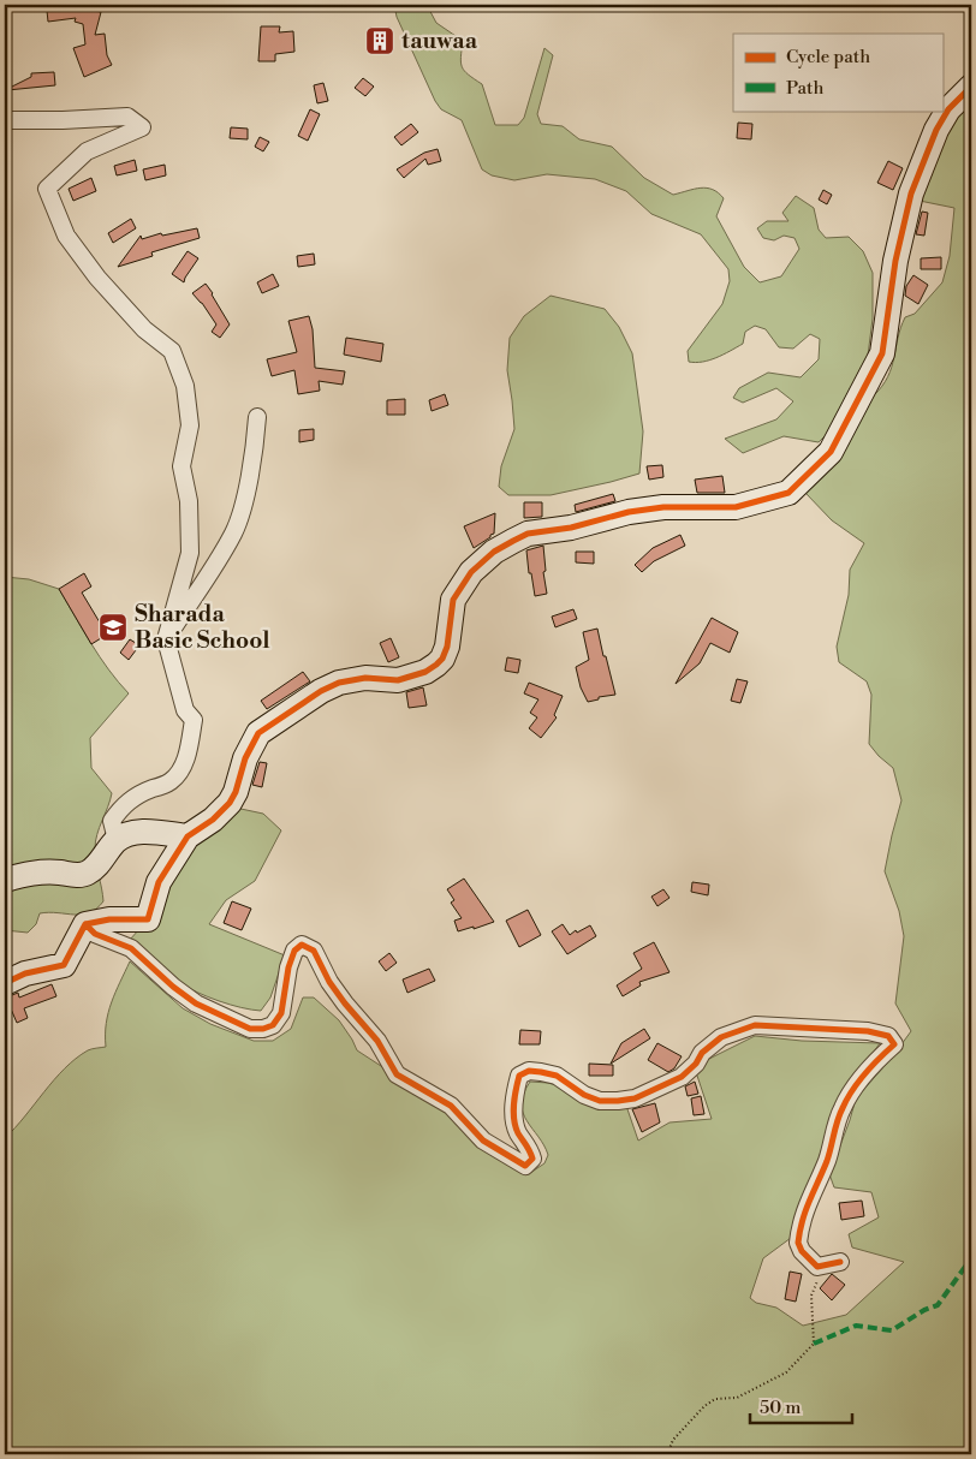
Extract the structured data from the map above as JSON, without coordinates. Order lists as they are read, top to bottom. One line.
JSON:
{"places":{"building":["tauwaa"],"school or university":["Sharada Basic School"]},"legend":["Cycle path","Path"],"scale_bar":"50 m"}
